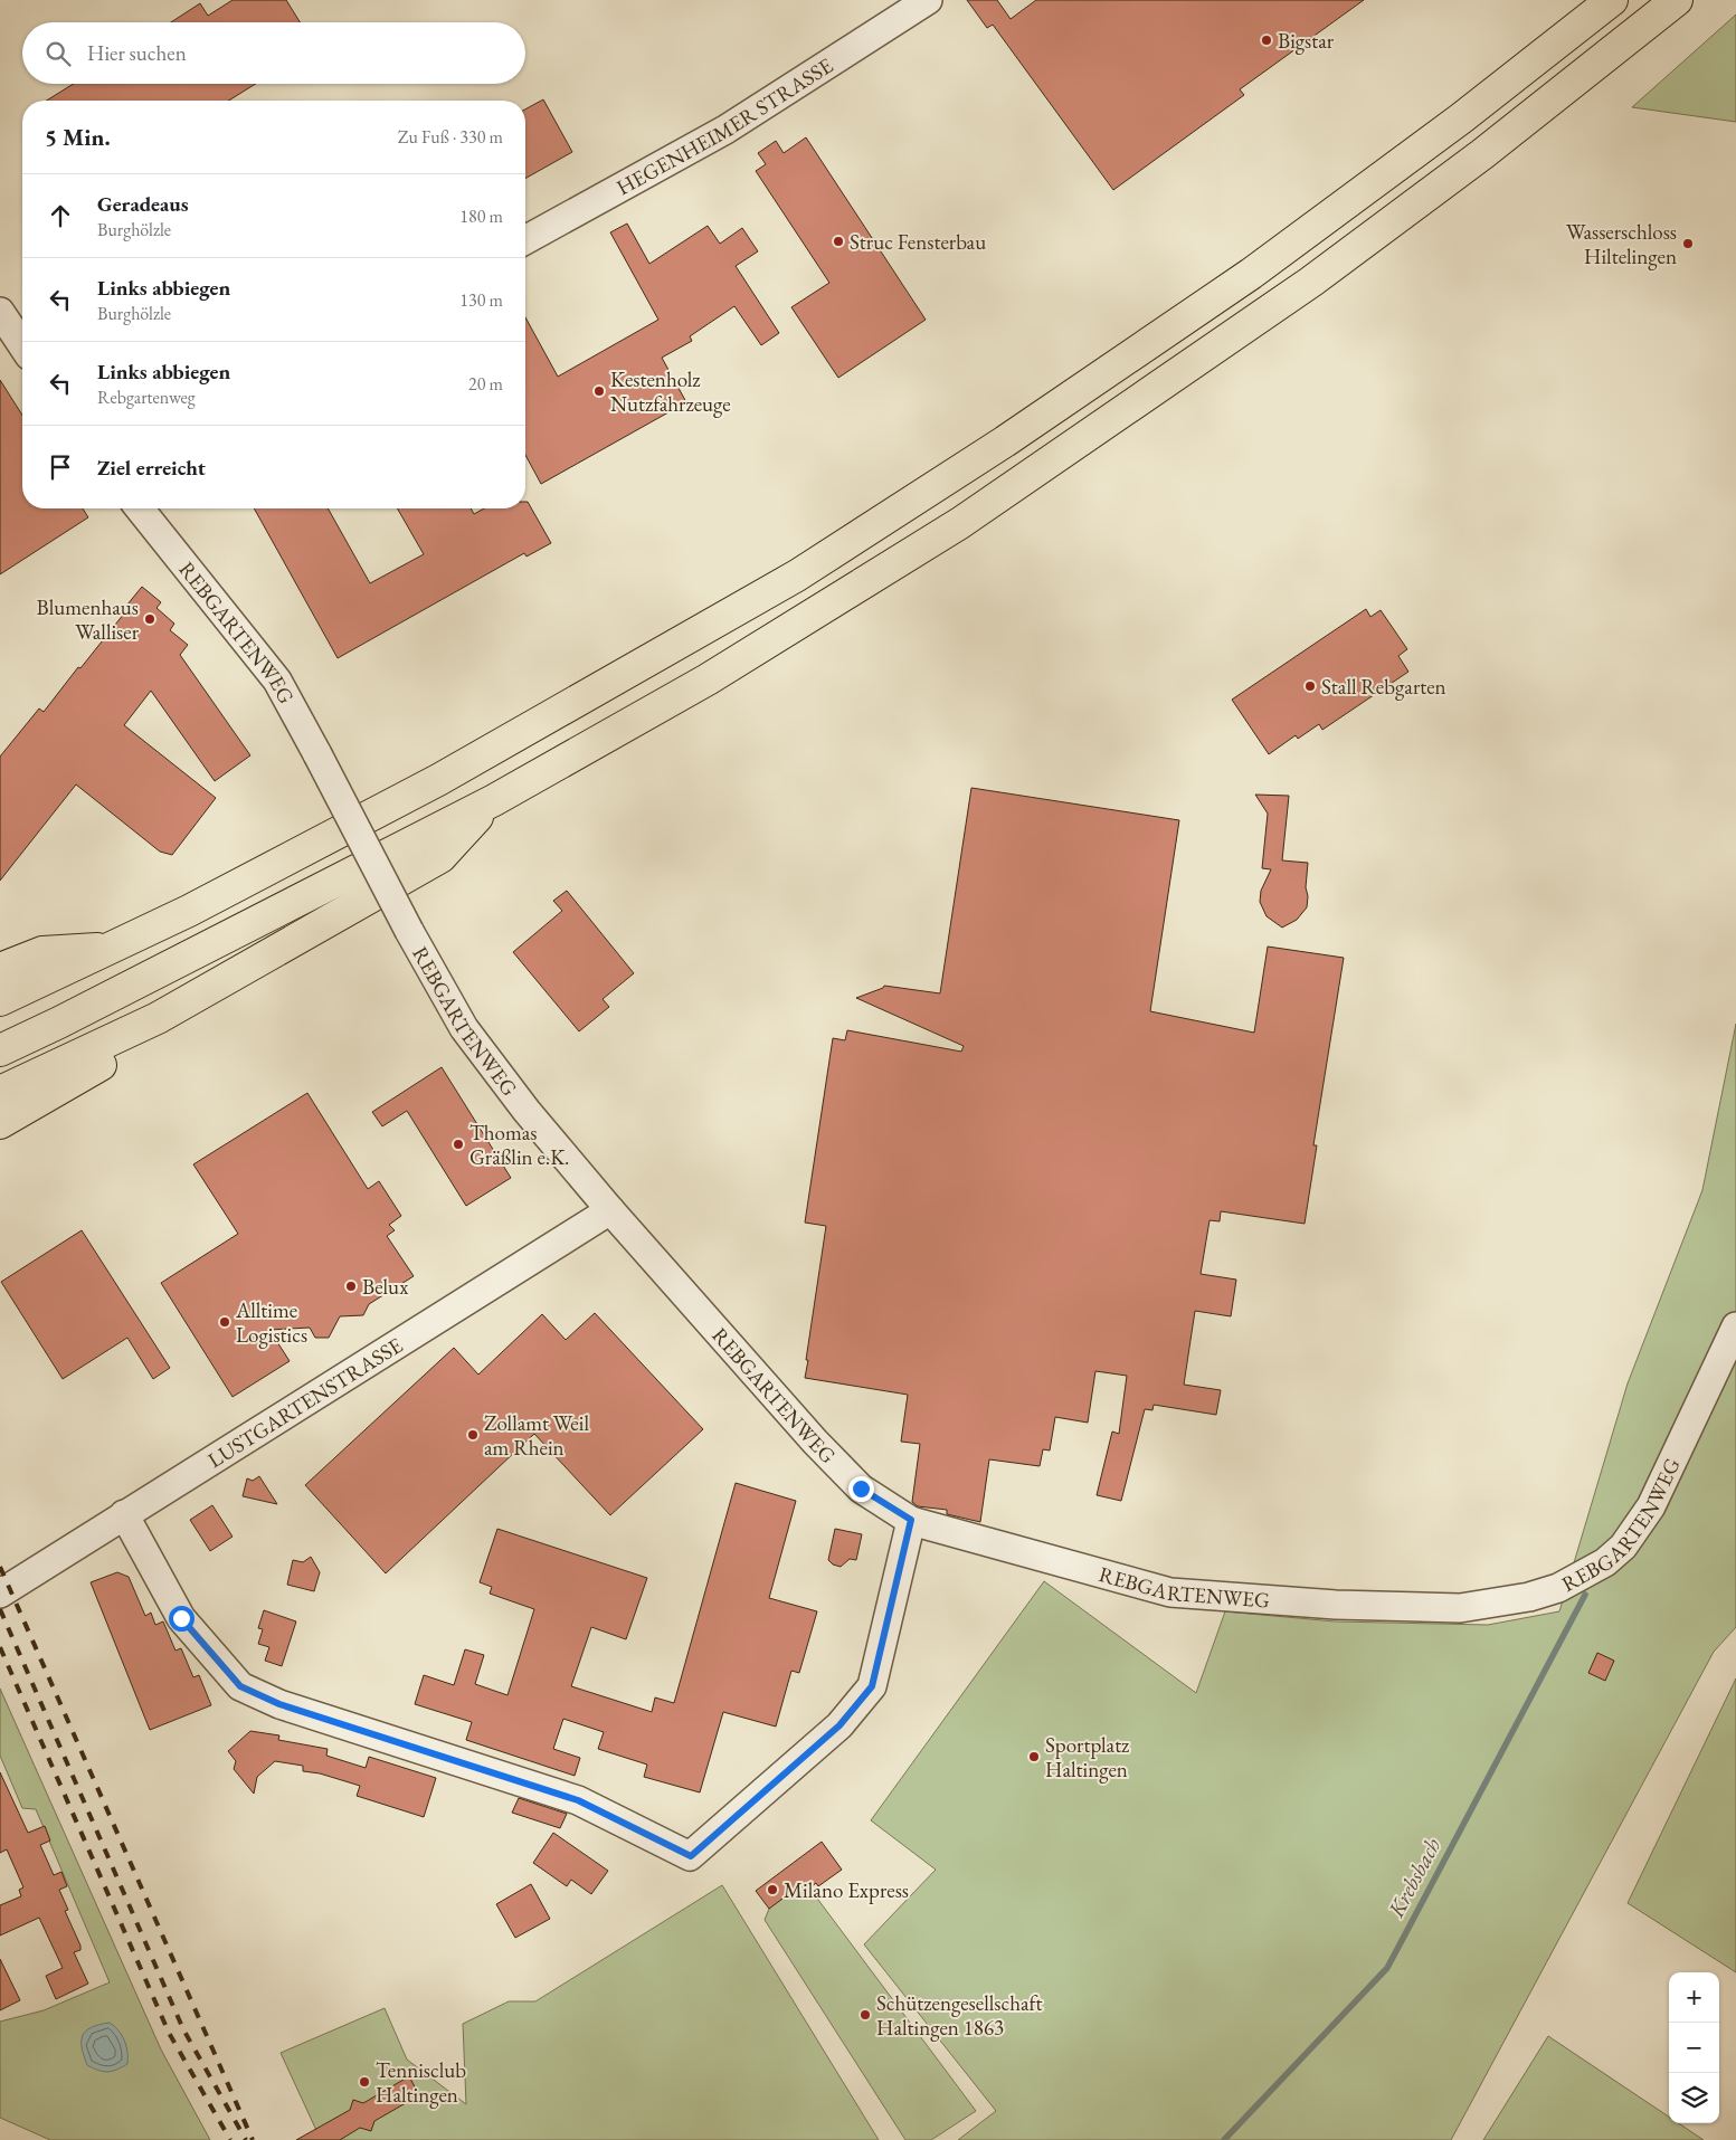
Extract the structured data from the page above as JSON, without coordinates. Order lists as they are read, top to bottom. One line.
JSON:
{"streets":{"street":["HEGENHEIMER STRASSE","REBGARTENWEG","LUSTGARTENSTRASSE"]},"crossings":[["REBGARTENWEG","LUSTGARTENSTRASSE"]],"water":["Krebsbach"],"places":["Bigstar","Struc Fensterbau","Wasserschloss Hiltelingen","Kestenholz Nutzfahrzeuge","Blumenhaus Walliser","Stall Rebgarten","Thomas Gräßlin e.K.","Belux","Alltime Logistics","Zollamt Weil am Rhein","Sportplatz Haltingen","Milano Express","Schützengesellschaft Haltingen 1863","Tennisclub Haltingen"],"page":{"search":"Hier suchen","heading":["5 Min.","Zu Fuß · 330 m"],"list":[["Geradeaus","Burghölzle","180 m"],["Links abbiegen","Burghölzle","130 m"],["Links abbiegen","Rebgartenweg","20 m"],"Ziel erreicht"],"map_buttons":["+","−"]}}
